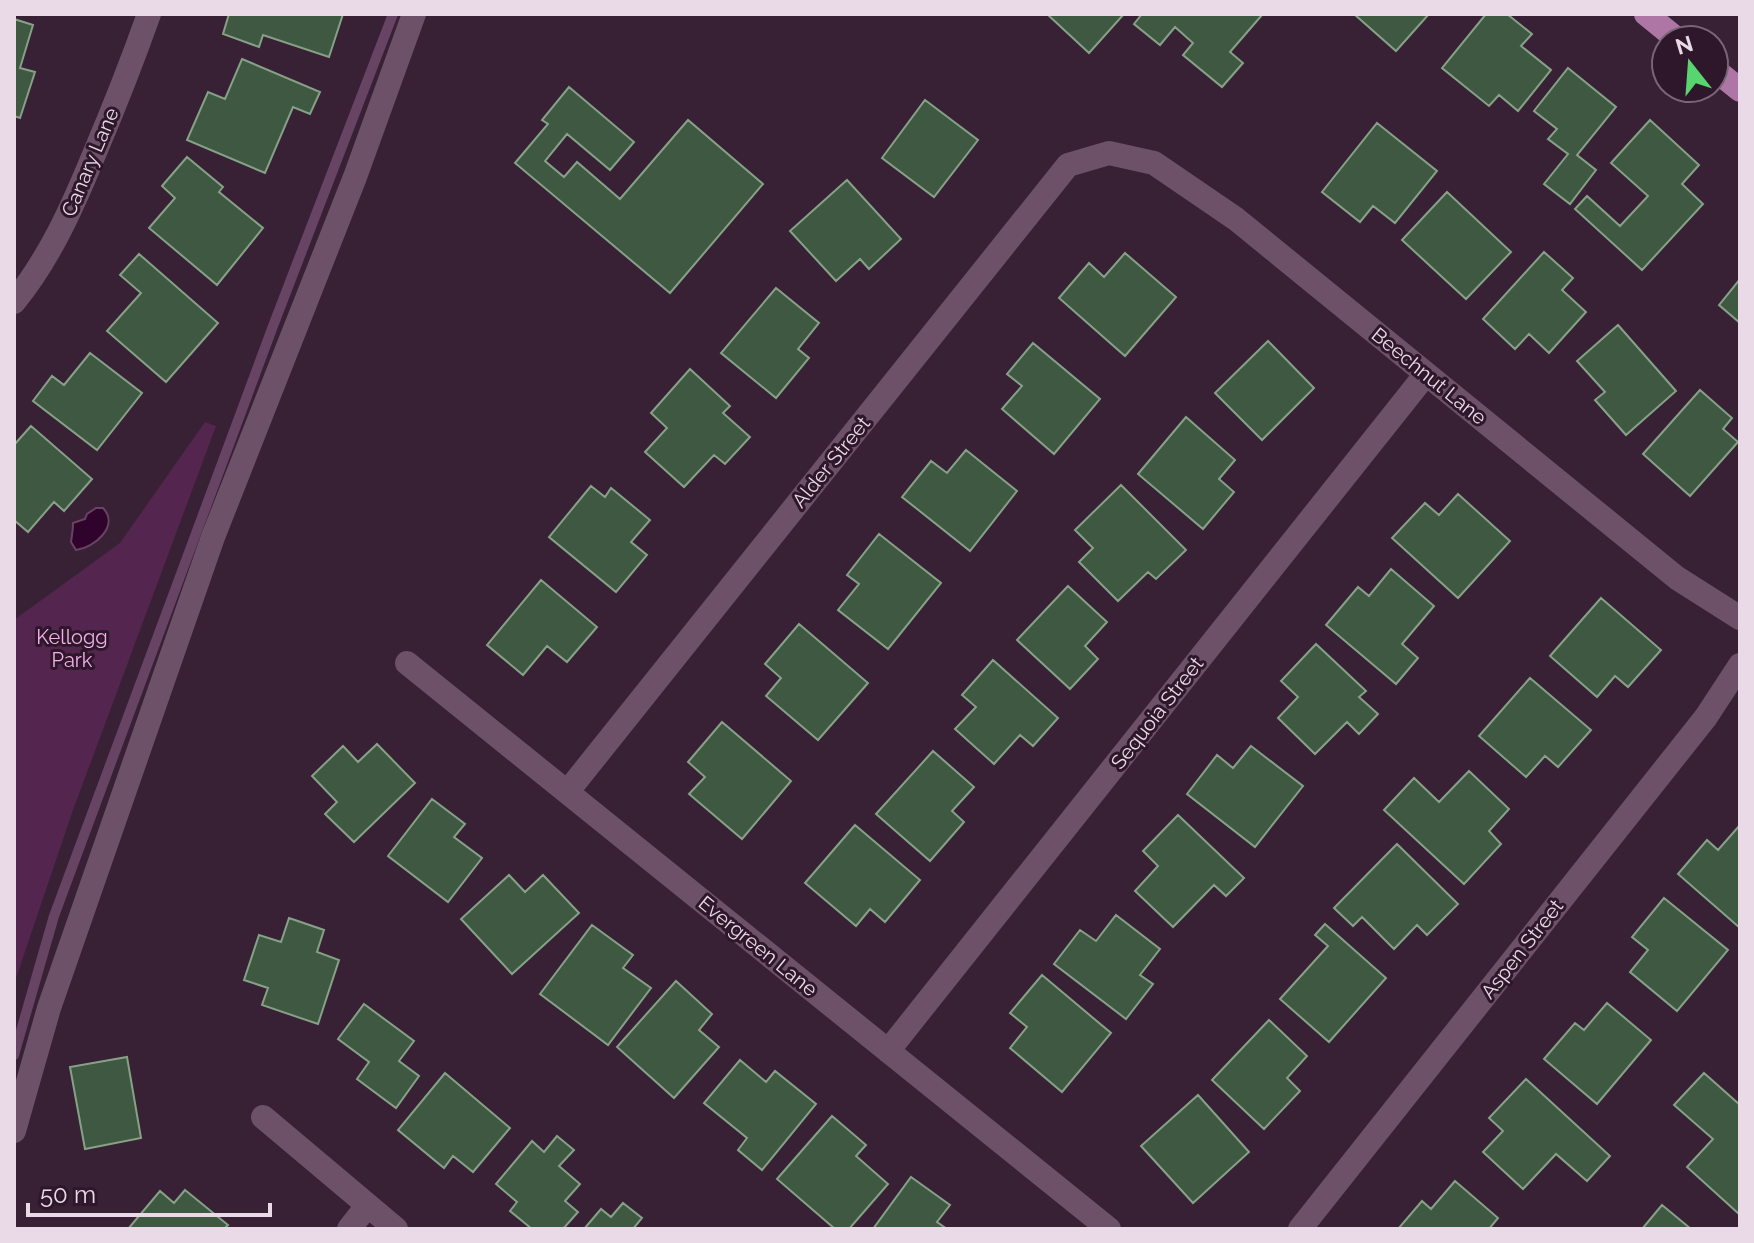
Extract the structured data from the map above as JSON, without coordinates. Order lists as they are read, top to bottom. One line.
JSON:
{"streets":{"street":["Canary Lane","Beechnut Lane","Alder Street","Sequoia Street","Evergreen Lane","Aspen Street"]},"crossings":[["Beechnut Lane","Alder Street"],["Beechnut Lane","Sequoia Street"],["Alder Street","Evergreen Lane"],["Sequoia Street","Evergreen Lane"]],"parks":["Kellogg Park"],"scale_bar":"50 m","north":"top"}
